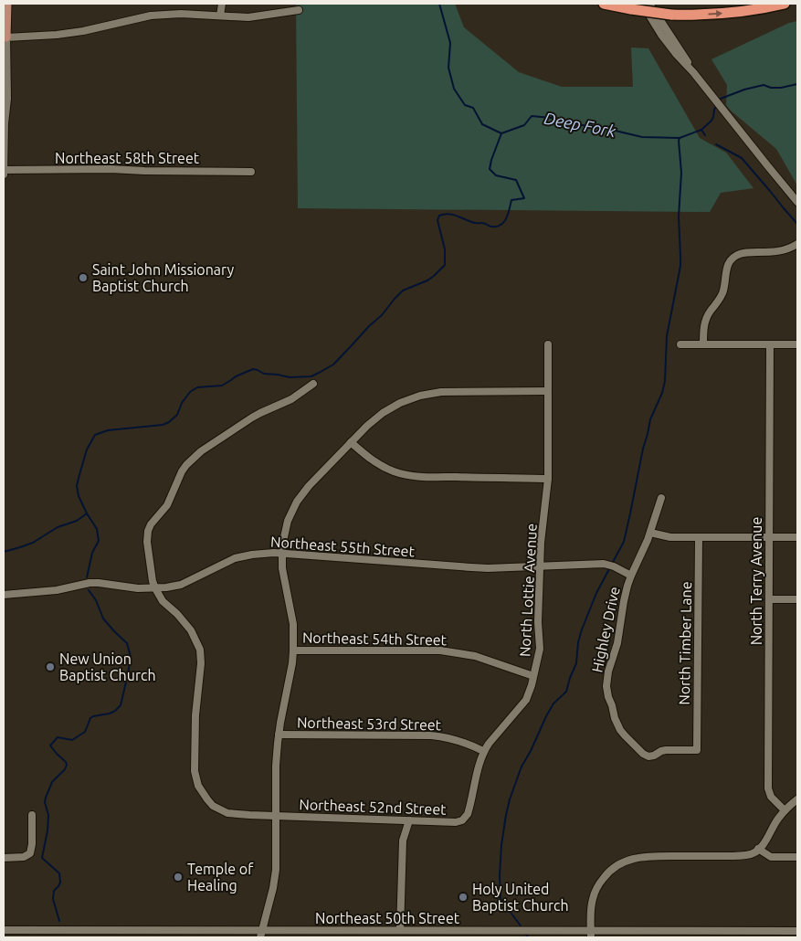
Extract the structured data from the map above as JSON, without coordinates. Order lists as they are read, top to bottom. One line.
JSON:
{"streets":{"street":["Northeast 58th Street","Northeast 55th Street","North Terry Avenue","North Lottie Avenue","Highley Drive","Northeast 54th Street","North Timber Lane","Northeast 53rd Street","Northeast 52nd Street","Northeast 50th Street"]},"crossings":[["Northeast 55th Street","North Lottie Avenue"],["Northeast 55th Street","Highley Drive"],["Northeast 55th Street","Northeast 52nd Street"],["North Lottie Avenue","Northeast 54th Street"],["North Lottie Avenue","Northeast 53rd Street"],["North Lottie Avenue","Northeast 52nd Street"],["Highley Drive","North Timber Lane"]],"water":["Deep Fork"],"places":["Saint John Missionary Baptist Church","New Union Baptist Church","Temple of Healing","Holy United Baptist Church"]}
